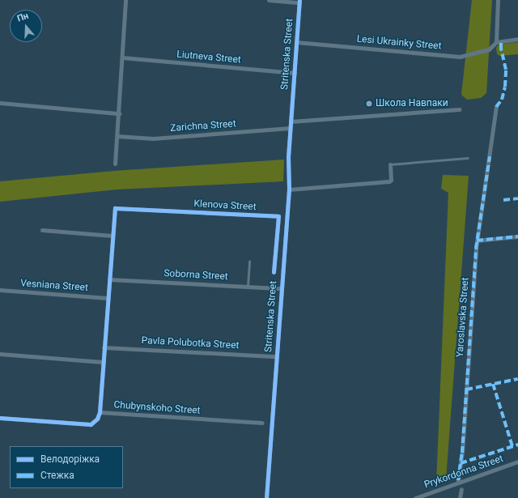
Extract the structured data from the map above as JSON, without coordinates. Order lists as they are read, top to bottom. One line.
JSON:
{"streets":{"street":["Lesi Ukrainky Street","Stritenska Street","Liutneva Street","Zarichna Street","Klenova Street","Soborna Street","Vesniana Street","Yaroslavska Street","Pavla Polubotka Street","Chubynskoho Street","Prykordonna Street"]},"crossings":[["Lesi Ukrainky Street","Stritenska Street"],["Stritenska Street","Liutneva Street"],["Stritenska Street","Zarichna Street"],["Stritenska Street","Soborna Street"],["Stritenska Street","Pavla Polubotka Street"]],"places":["Школа Навпаки"],"legend":["Велодоріжка","Стежка"],"north":"top"}
